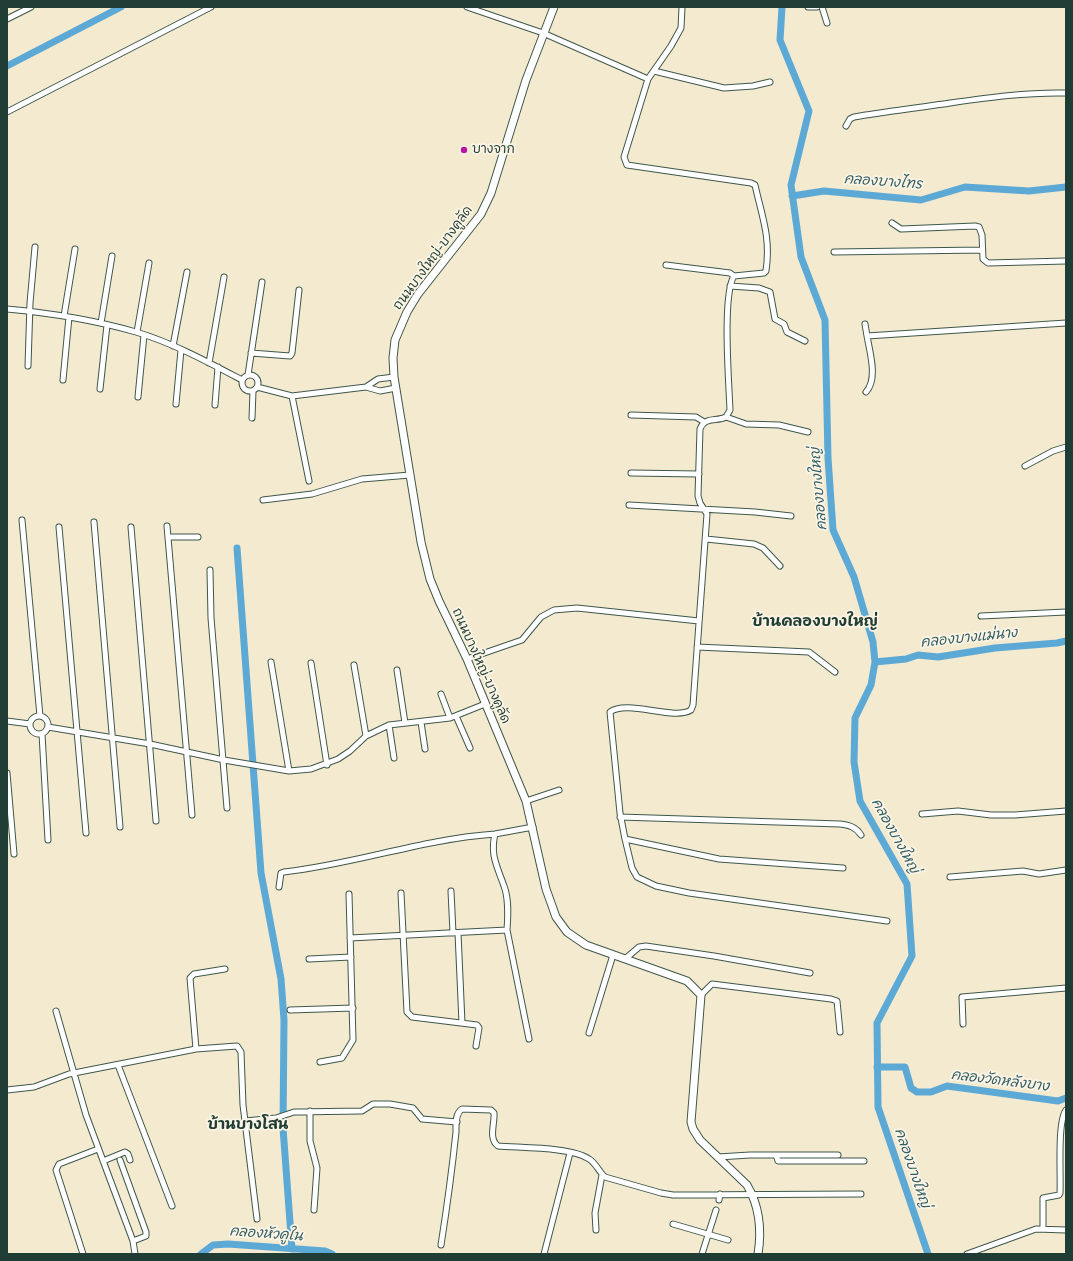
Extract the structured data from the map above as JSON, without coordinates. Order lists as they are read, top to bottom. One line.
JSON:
{"streets":{"street":["ถนนบางใหญ่-บางคูลัด"]},"districts":["บ้านคลองบางใหญ่","บ้านบางโสน"],"water":["คลองบางไทร","คลองบางใหญ่","คลองบางแม่นาง","คลองวัดหลังบาง","คลองหัวคูใน"],"places":["บางจาก"]}
